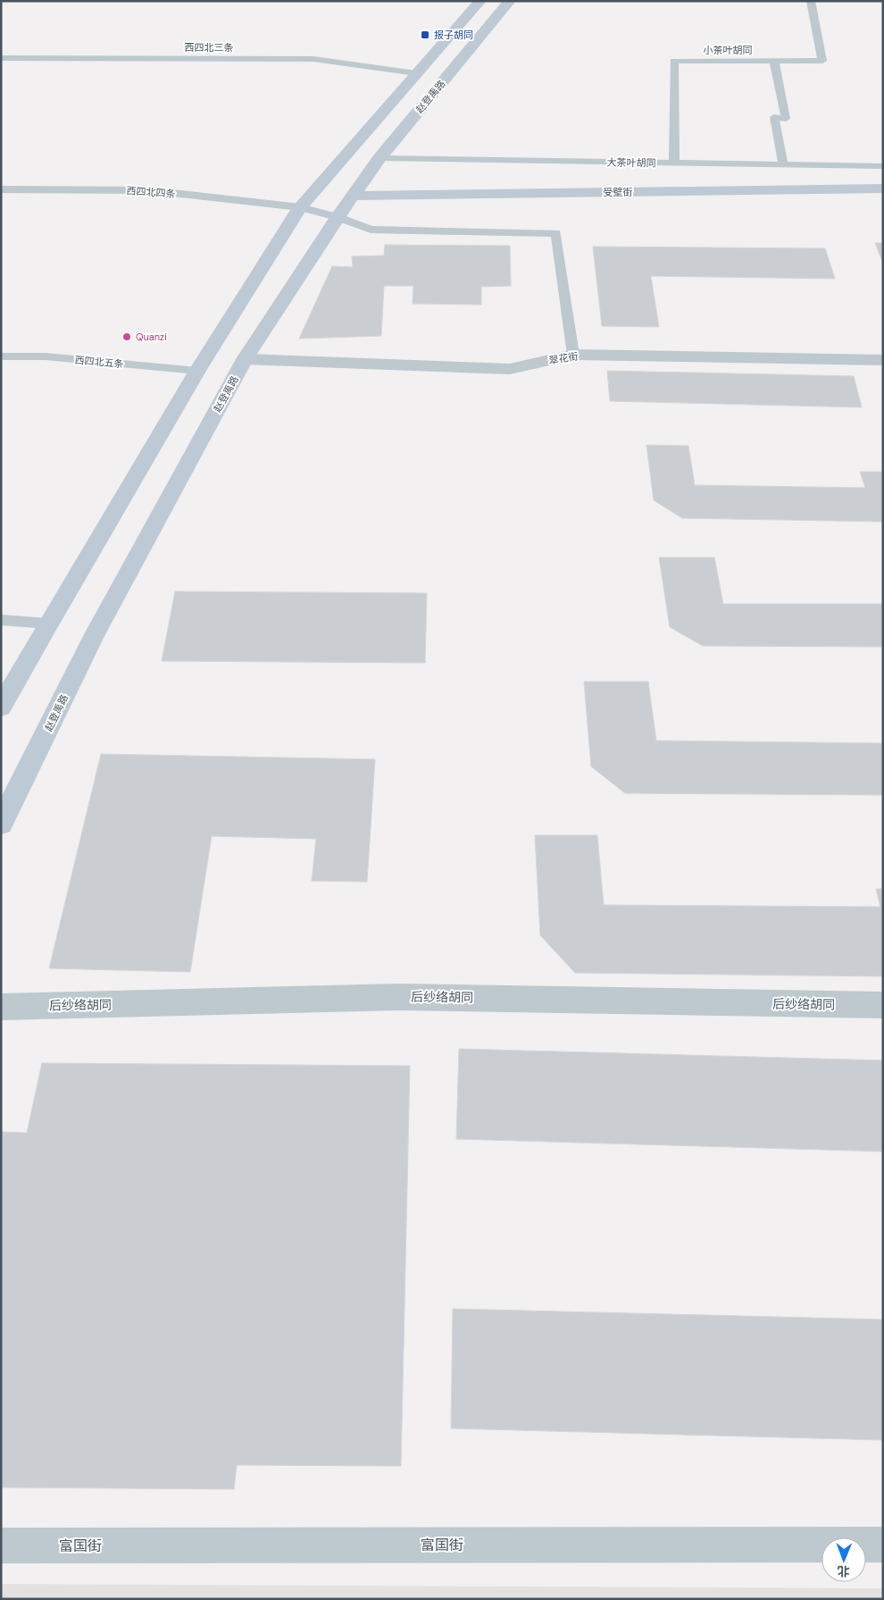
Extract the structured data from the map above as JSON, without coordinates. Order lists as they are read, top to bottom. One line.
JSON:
{"streets":{"main road":["赵登禹路","受壁街"],"street":["翠花街","后纱络胡同","富国街"],"lane":["西四北三条","小茶叶胡同","大茶叶胡同","西四北四条","西四北五条"]},"crossings":[["小茶叶胡同","大茶叶胡同"],["赵登禹路","大茶叶胡同"],["赵登禹路","西四北四条"],["赵登禹路","受壁街"],["赵登禹路","翠花街"],["西四北四条","翠花街"]],"places":{"transit":["报子胡同"],"other":["Quanzi"]},"north":"bottom"}
